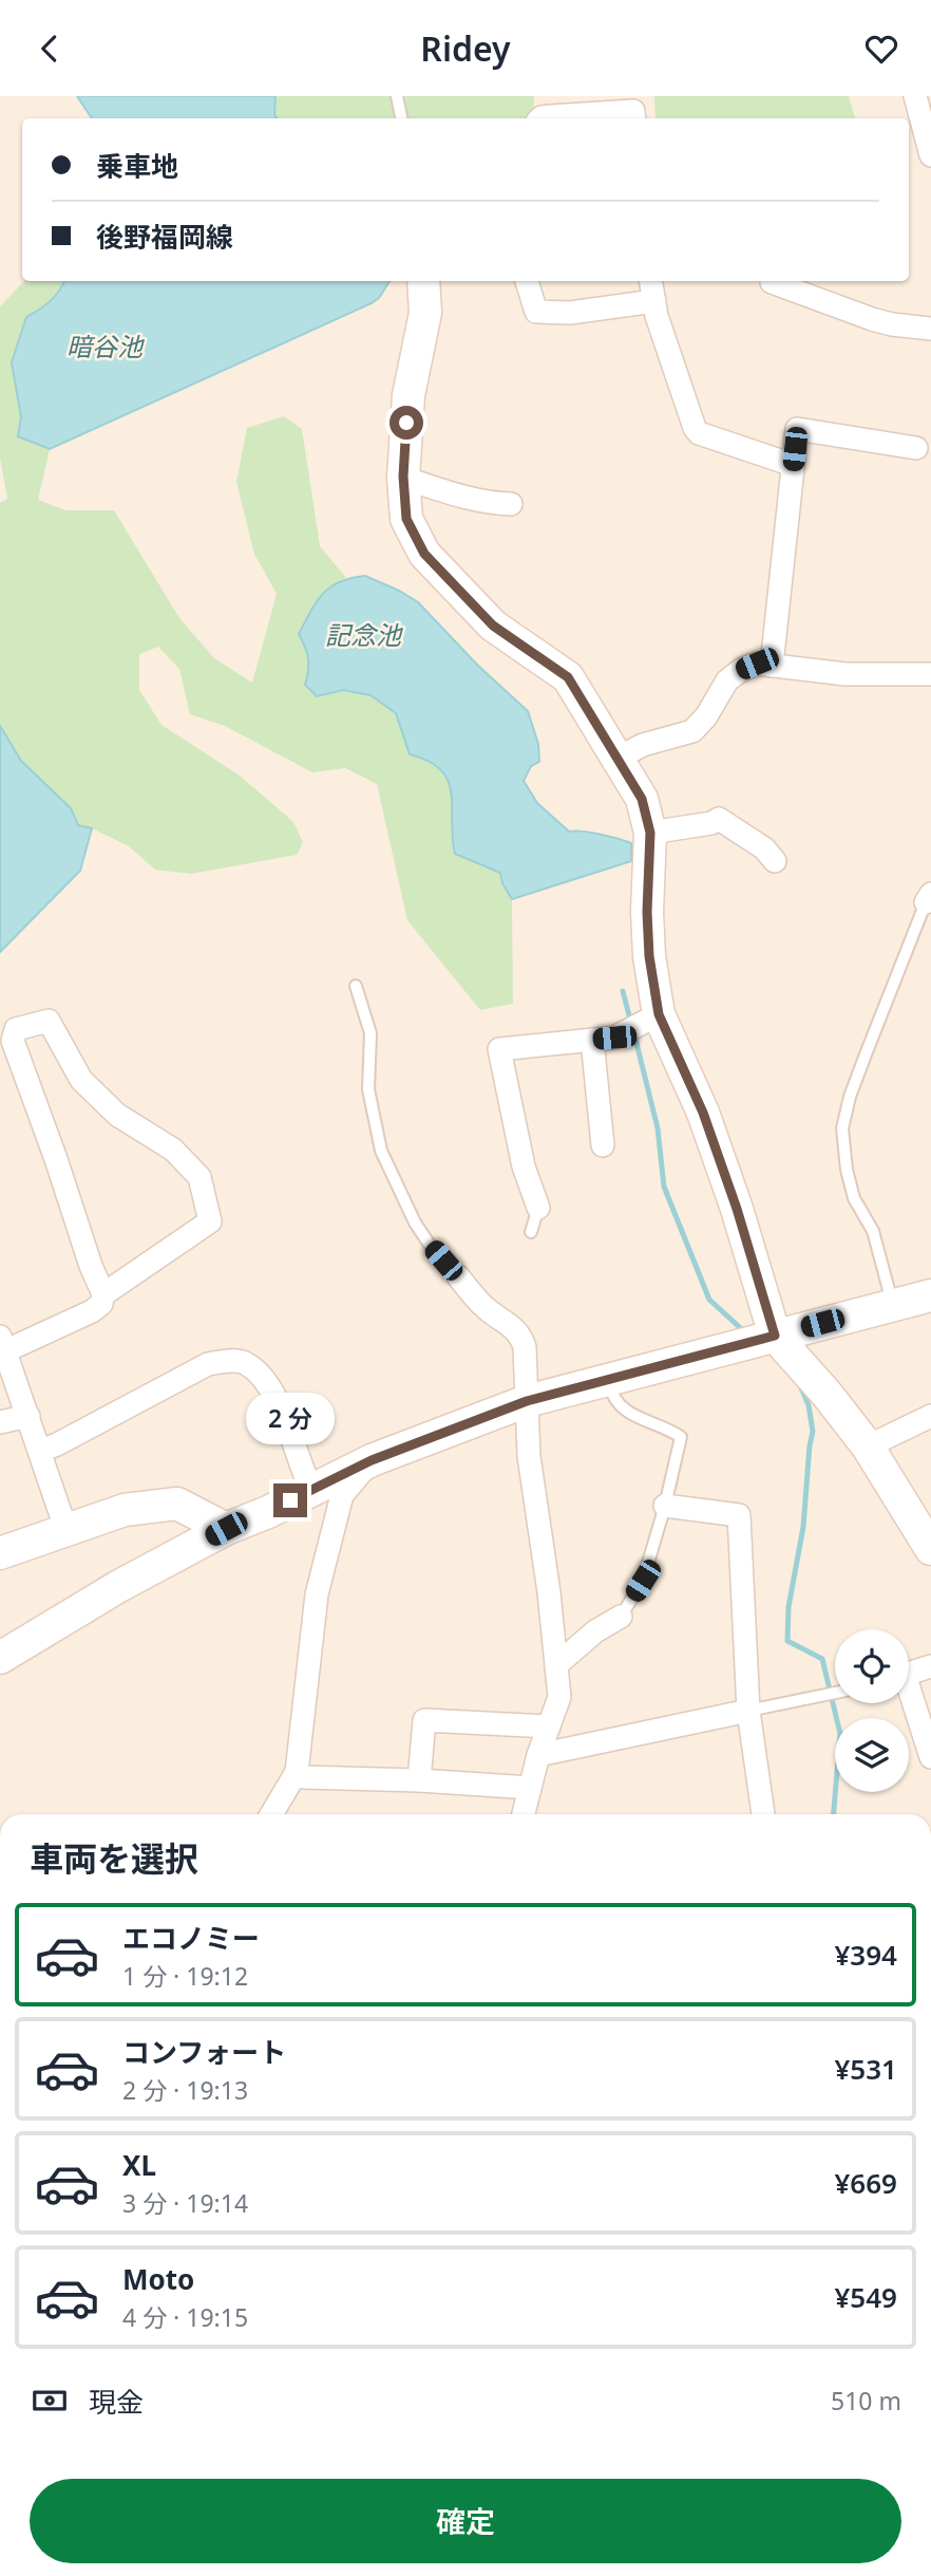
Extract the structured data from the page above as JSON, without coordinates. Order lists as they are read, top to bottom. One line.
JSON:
{"water":["暗谷池","記念池"],"page":{"header":"Ridey","banner":["乗車地","後野福岡線"],"bubble":"2 分","heading":"車両を選択","list":[{"name":"エコノミー","note":"1 分 · 19:12","value":"¥394"},{"name":"コンフォート","note":"2 分 · 19:13","value":"¥531"},{"name":"XL","note":"3 分 · 19:14","value":"¥669"},{"name":"Moto","note":"4 分 · 19:15","value":"¥549"}],"pay":["現金","510 m"],"buttons":"確定"}}
